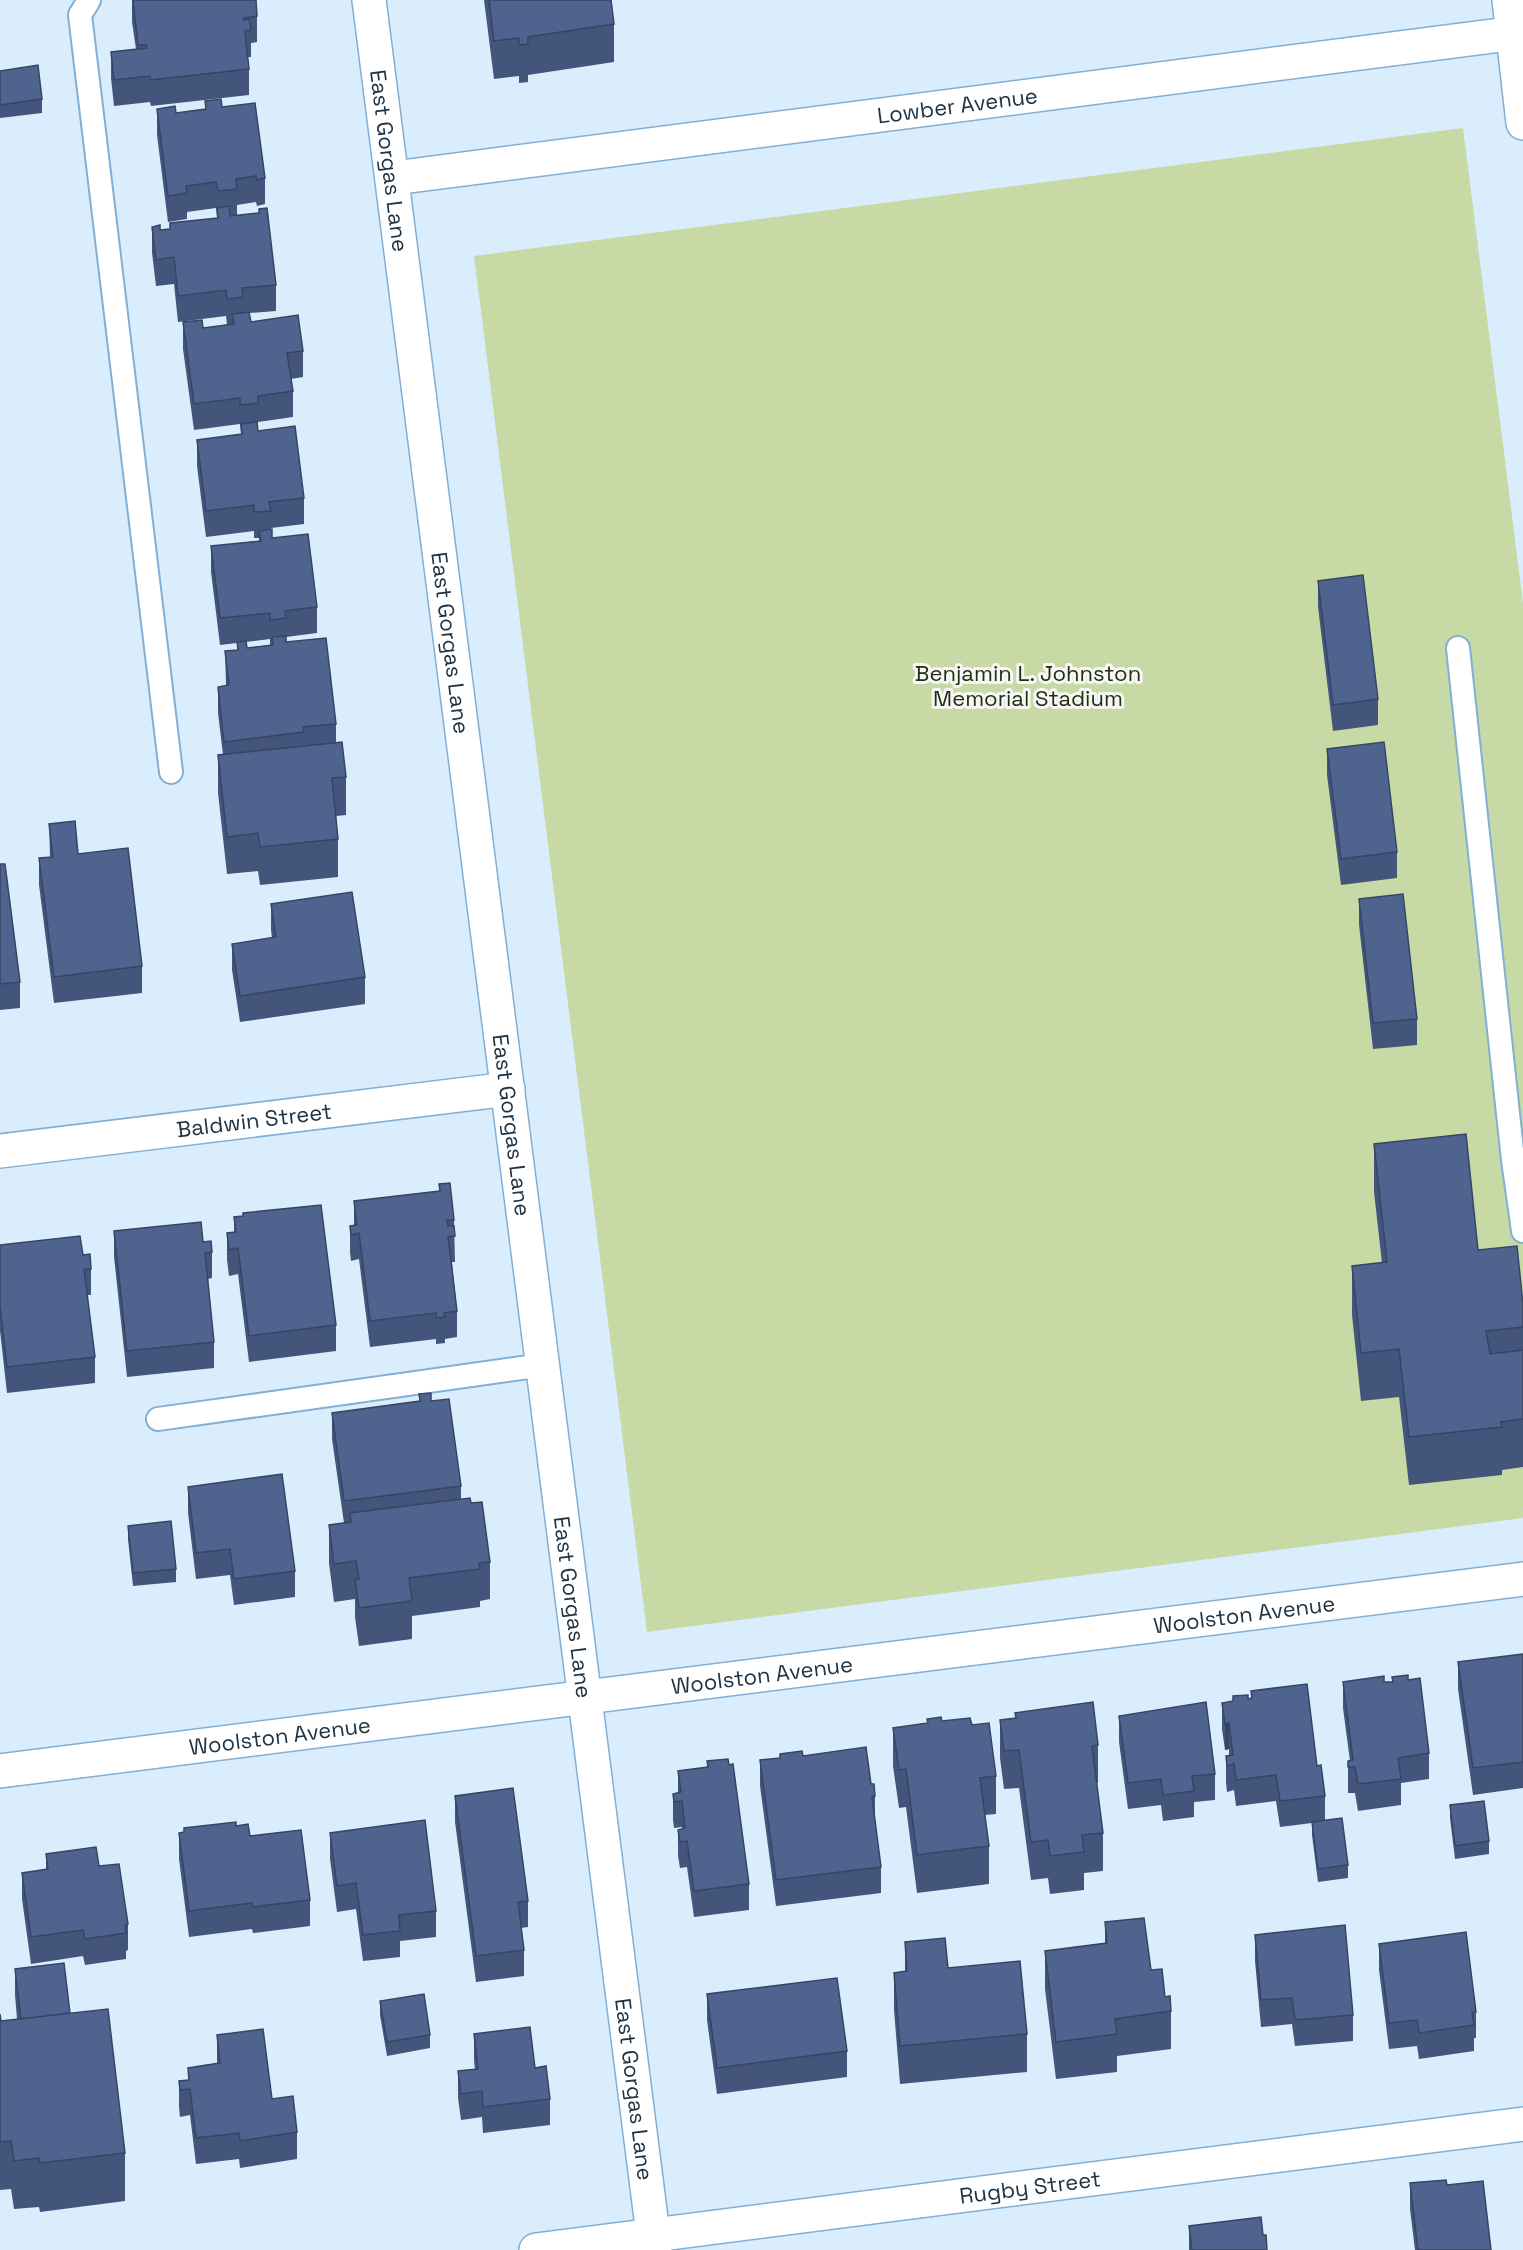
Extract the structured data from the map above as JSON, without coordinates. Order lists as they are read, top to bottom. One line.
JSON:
{"streets":{"street":["Lowber Avenue","East Gorgas Lane","Baldwin Street","Woolston Avenue","Rugby Street"]},"crossings":[["Lowber Avenue","East Gorgas Lane"],["East Gorgas Lane","Baldwin Street"],["East Gorgas Lane","Woolston Avenue"],["East Gorgas Lane","Rugby Street"]],"parks":["Benjamin L. Johnston Memorial Stadium"]}
